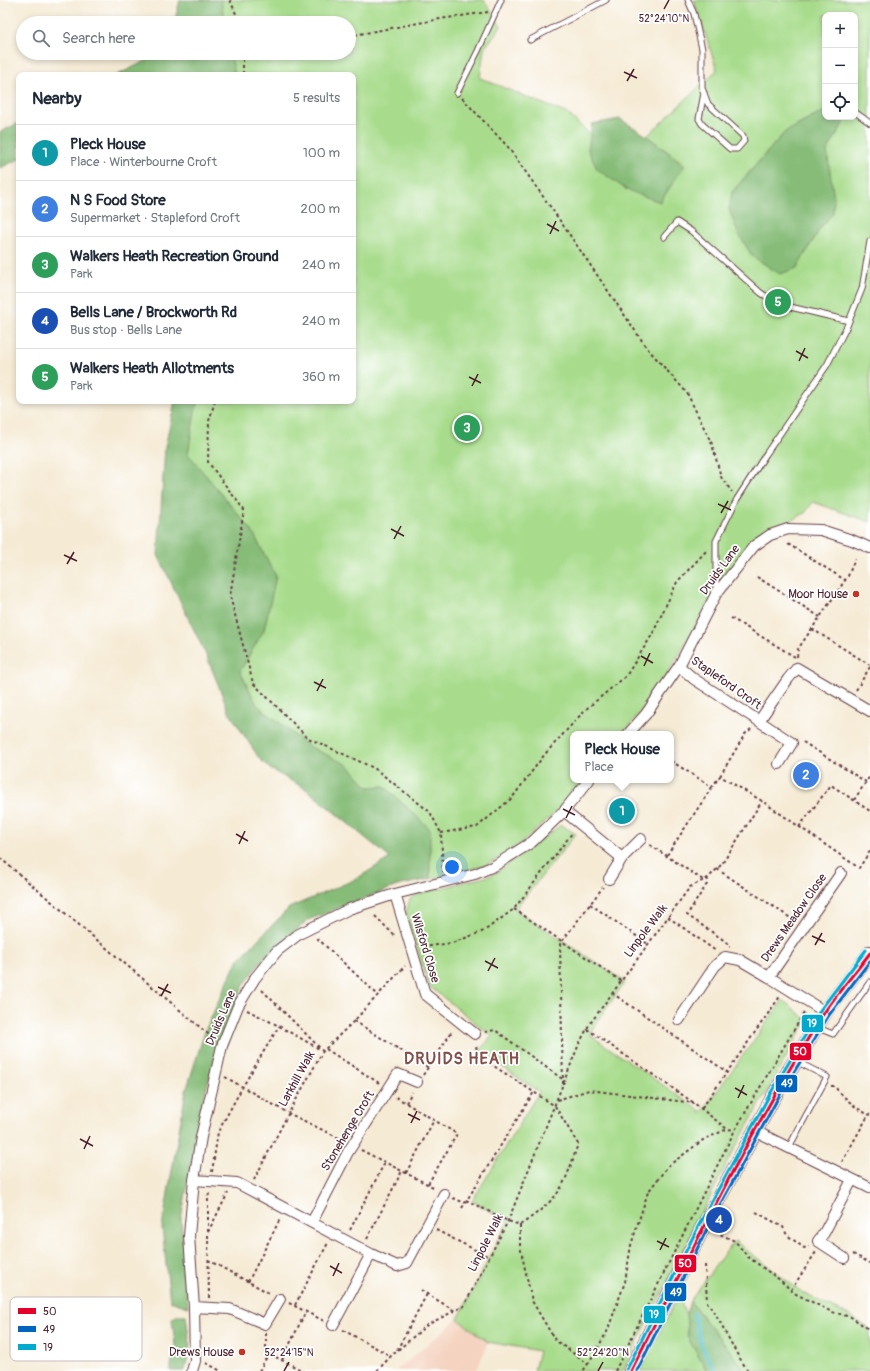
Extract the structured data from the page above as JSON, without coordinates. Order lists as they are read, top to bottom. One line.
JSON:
{"streets":{"street":["Druids Lane","Stapleford Croft","Drews Meadow Close","Wilsford Close","Stonehenge Croft"],"path":["Linpole Walk","Larkhill Walk"]},"crossings":[["Druids Lane","Stapleford Croft"],["Druids Lane","Wilsford Close"],["Wilsford Close","Larkhill Walk"]],"districts":["DRUIDS HEATH"],"places":["Moor House","Drews House"],"lines":["transit line 19","transit line 50","transit line 49"],"legend":["50","49","19"],"page":{"map_buttons":["+","−"],"search":"Search here","heading":["Nearby","5 results"],"list":[{"mark":"1","name":"Pleck House","note":"Place · Winterbourne Croft","value":"100 m"},{"mark":"2","name":"N S Food Store","note":"Supermarket · Stapleford Croft","value":"200 m"},{"mark":"3","name":"Walkers Heath Recreation Ground","note":"Park","value":"240 m"},{"mark":"4","name":"Bells Lane / Brockworth Rd","note":"Bus stop · Bells Lane","value":"240 m"},{"mark":"5","name":"Walkers Heath Allotments","note":"Park","value":"360 m"}],"pins":["5","3","2","1","4"],"popup":["Pleck House","Place"]},"coordinates":["52°24'10\"N","52°24'15\"N","52°24'20\"N"]}
